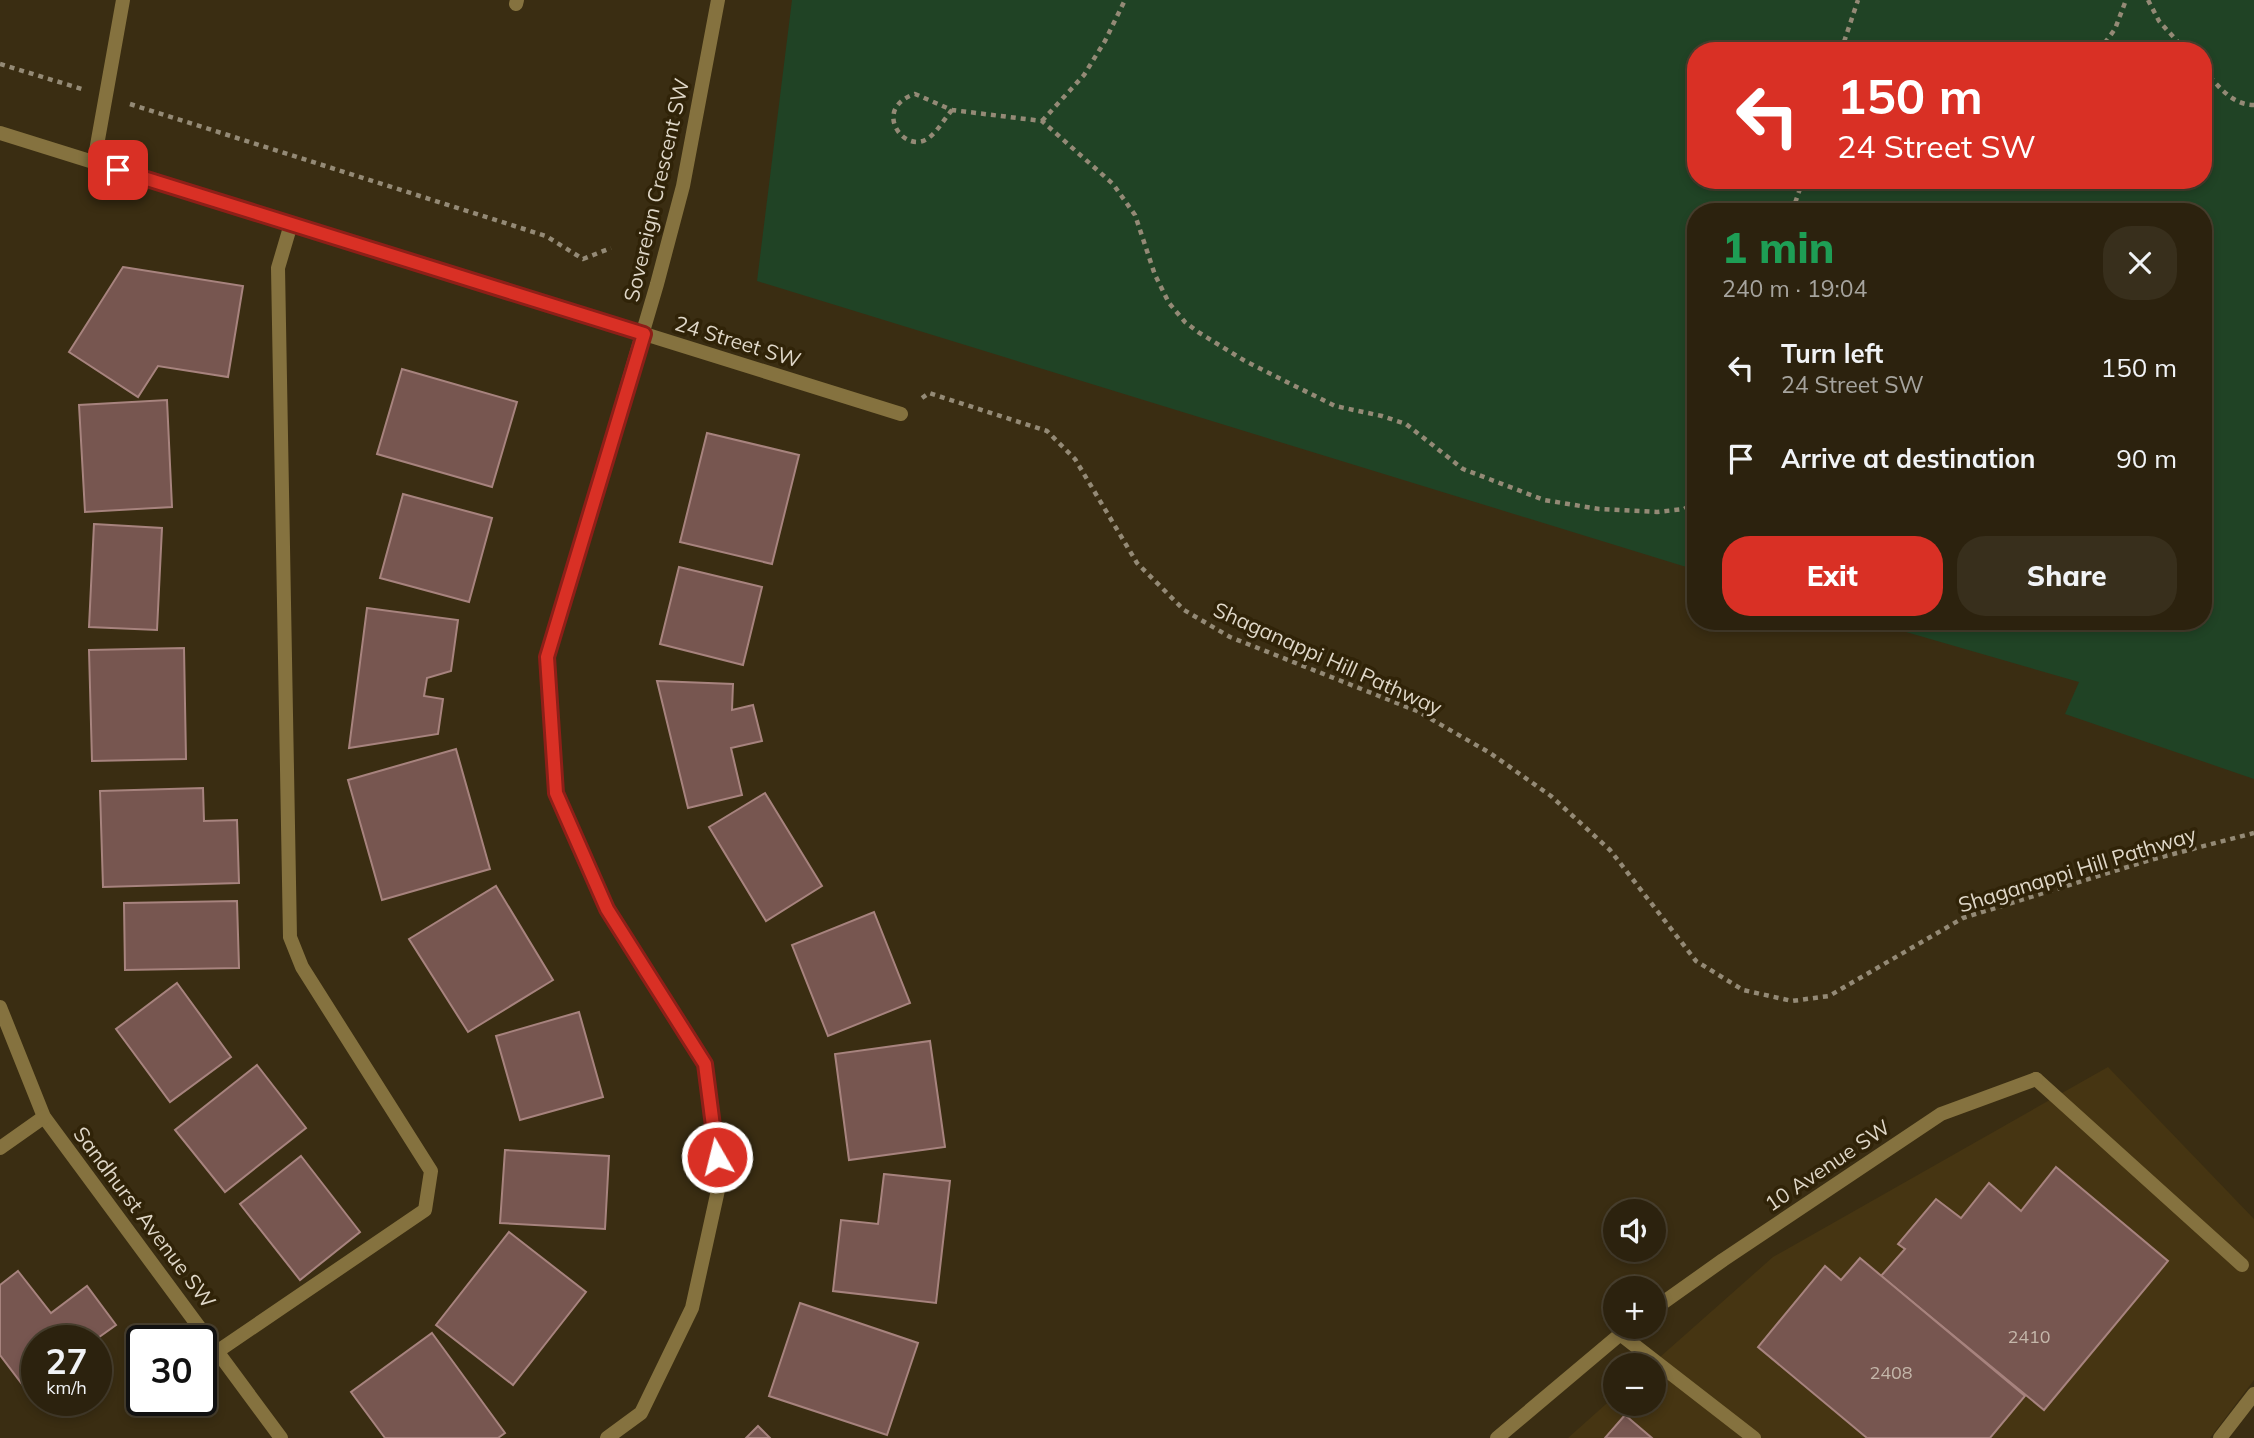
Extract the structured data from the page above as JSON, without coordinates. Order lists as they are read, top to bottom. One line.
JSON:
{"streets":{"street":["Sovereign Crescent SW","24 Street SW","10 Avenue SW","Sandhurst Avenue SW"],"path":["Shaganappi Hill Pathway"]},"crossings":[["Sovereign Crescent SW","24 Street SW"],["24 Street SW","Shaganappi Hill Pathway"]],"house_numbers":["2410","2408"],"page":{"turn":["150 m","24 Street SW"],"heading":["1 min","240 m · 19:04"],"list":[{"name":"Turn left","note":"24 Street SW","value":"150 m"},{"name":"Arrive at destination","value":"90 m"}],"buttons":["Exit","Share"],"map_buttons":["+","−"],"speed":"27 km/h","limit":"30"}}
